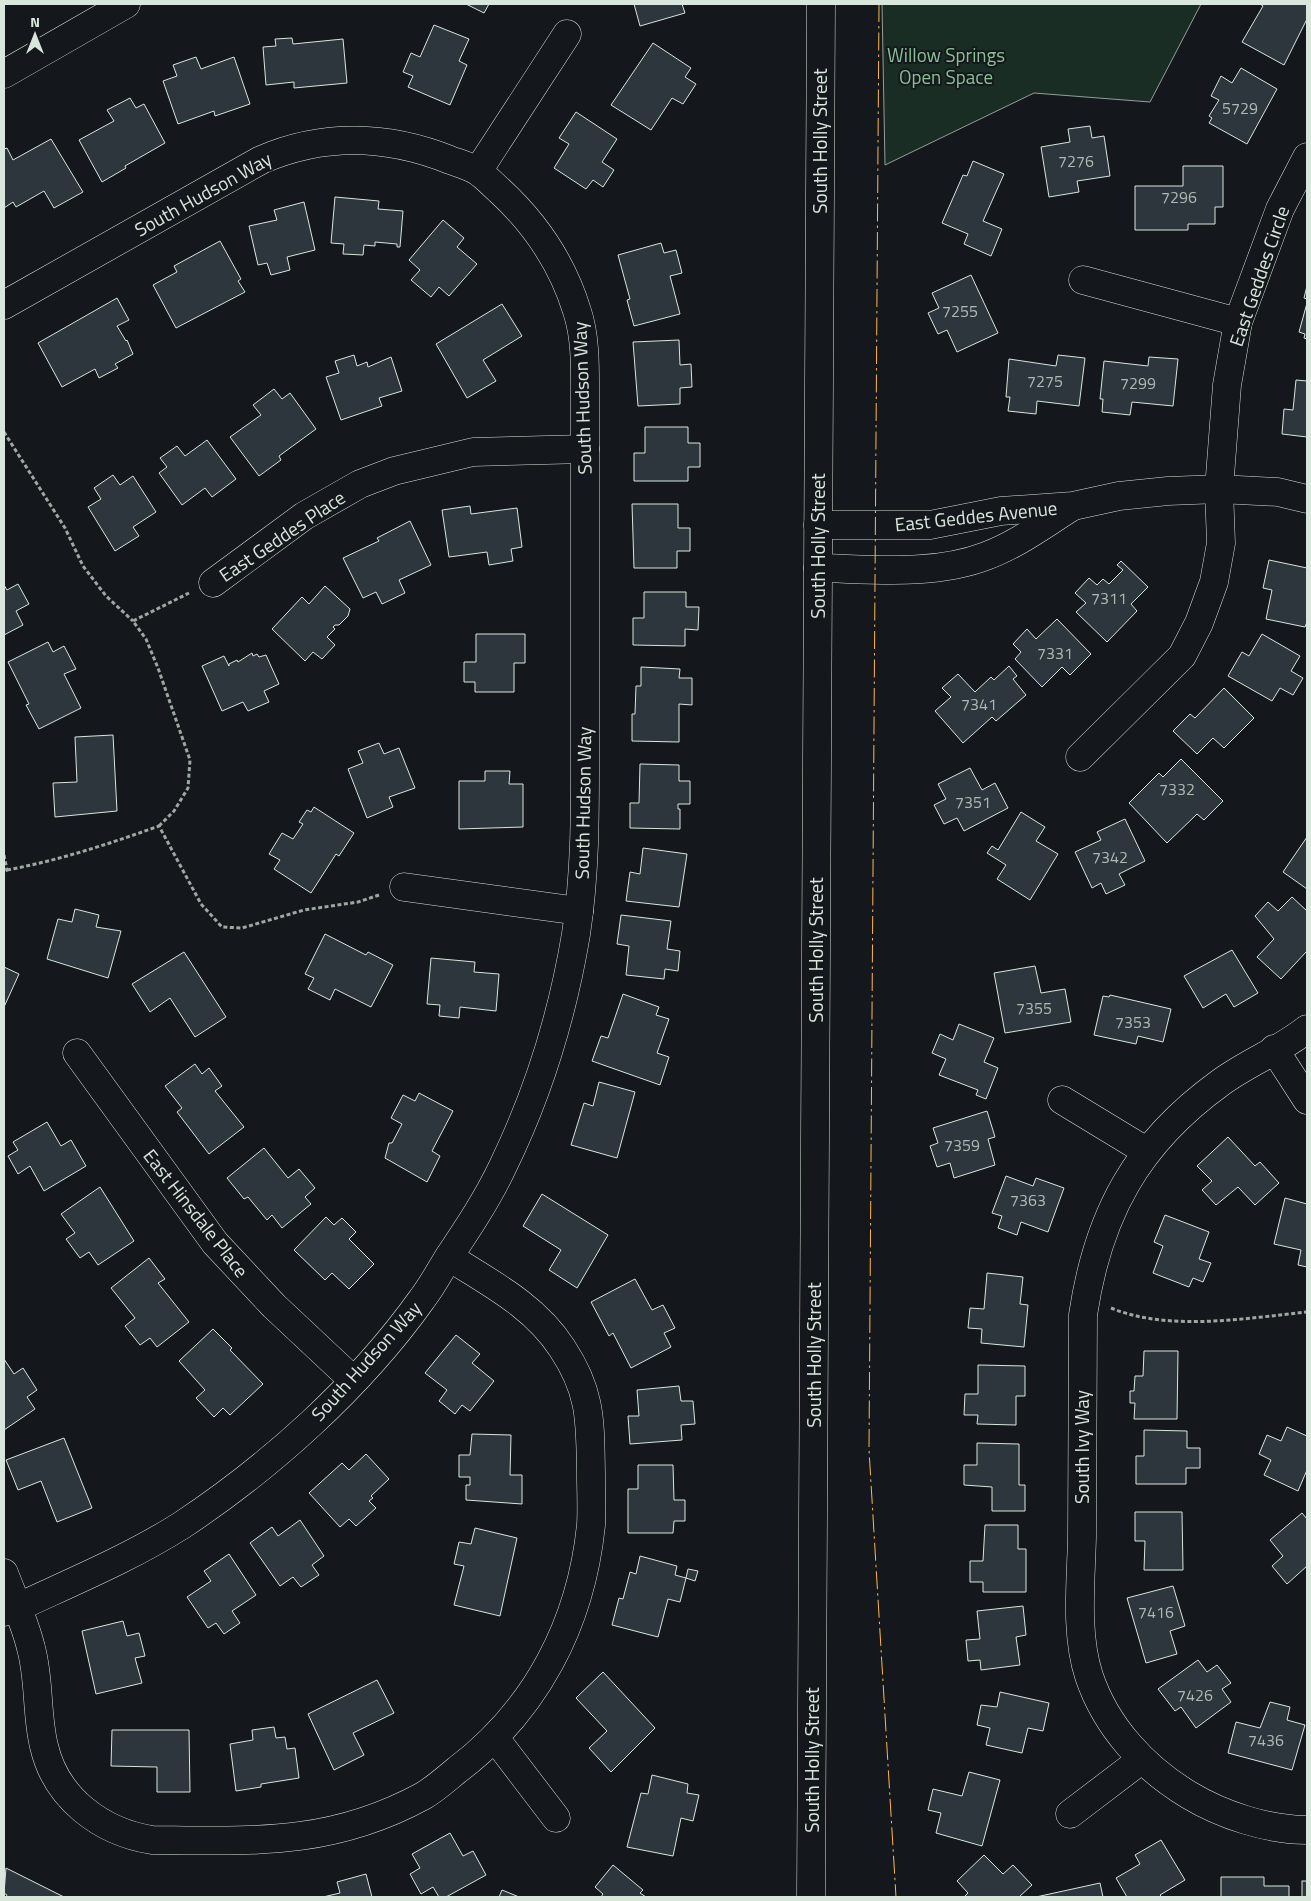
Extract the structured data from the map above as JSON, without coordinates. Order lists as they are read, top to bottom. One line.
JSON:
{"streets":{"street":["South Holly Street","South Hudson Way","East Geddes Circle","East Geddes Avenue","East Geddes Place","East Hinsdale Place","South Ivy Way"]},"crossings":[["South Holly Street","East Geddes Avenue"],["South Hudson Way","East Geddes Place"],["South Hudson Way","East Hinsdale Place"],["East Geddes Circle","East Geddes Avenue"]],"parks":["Willow Springs Open Space"],"house_numbers":["5729","7276","7296","7255","7275","7299","7311","7331","7341","7332","7351","7342","7355","7353","7359","7363","7416","7426","7436"],"north":"top"}
